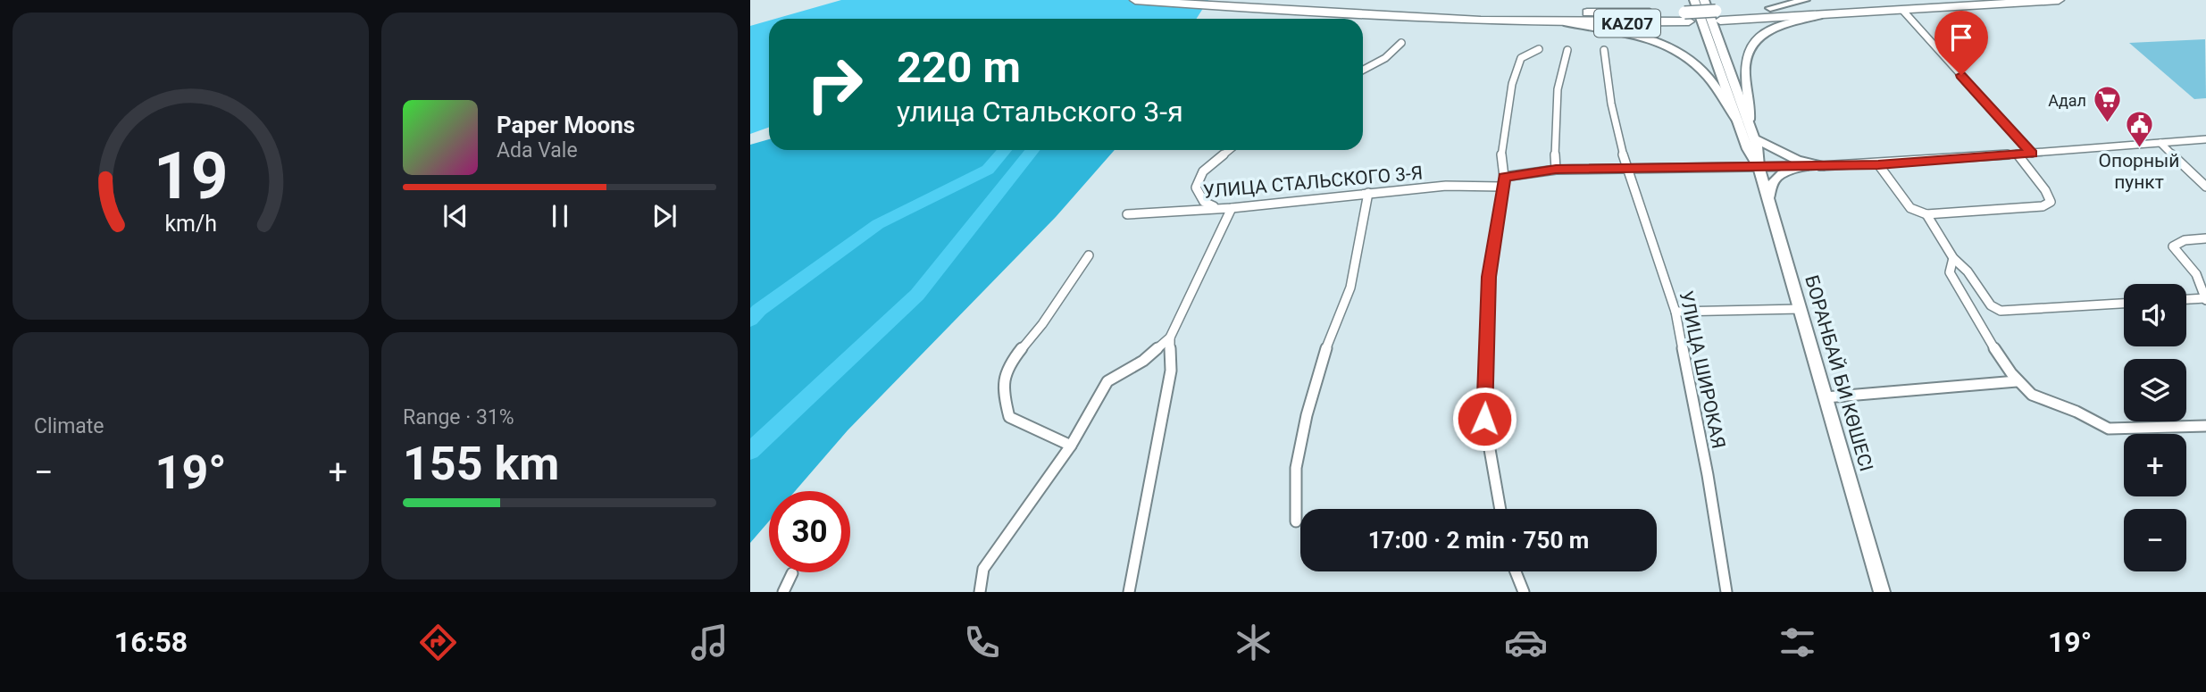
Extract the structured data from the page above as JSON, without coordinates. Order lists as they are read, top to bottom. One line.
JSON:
{"streets":{"highway":["KAZ07"],"main road":["БОРАНБАЙ БИ КӨШЕСІ"],"street":["УЛИЦА СТАЛЬСКОГО 3-Я","УЛИЦА ШИРОКАЯ"]},"places":{"supermarket":["Адал"],"public building":["Опорный пункт"]},"page":{"turn":["220 m","улица Стальского 3-я"],"song":["Paper Moons","Ada Vale"],"map_buttons":["+","−"],"tile":["Climate",["Range · 31%","155 km"]],"heat":["−","19°","+"],"limit":"30","trip":"17:00 · 2 min · 750 m","tabs":["16:58","19°"],"gauge":["19","km/h"]}}
